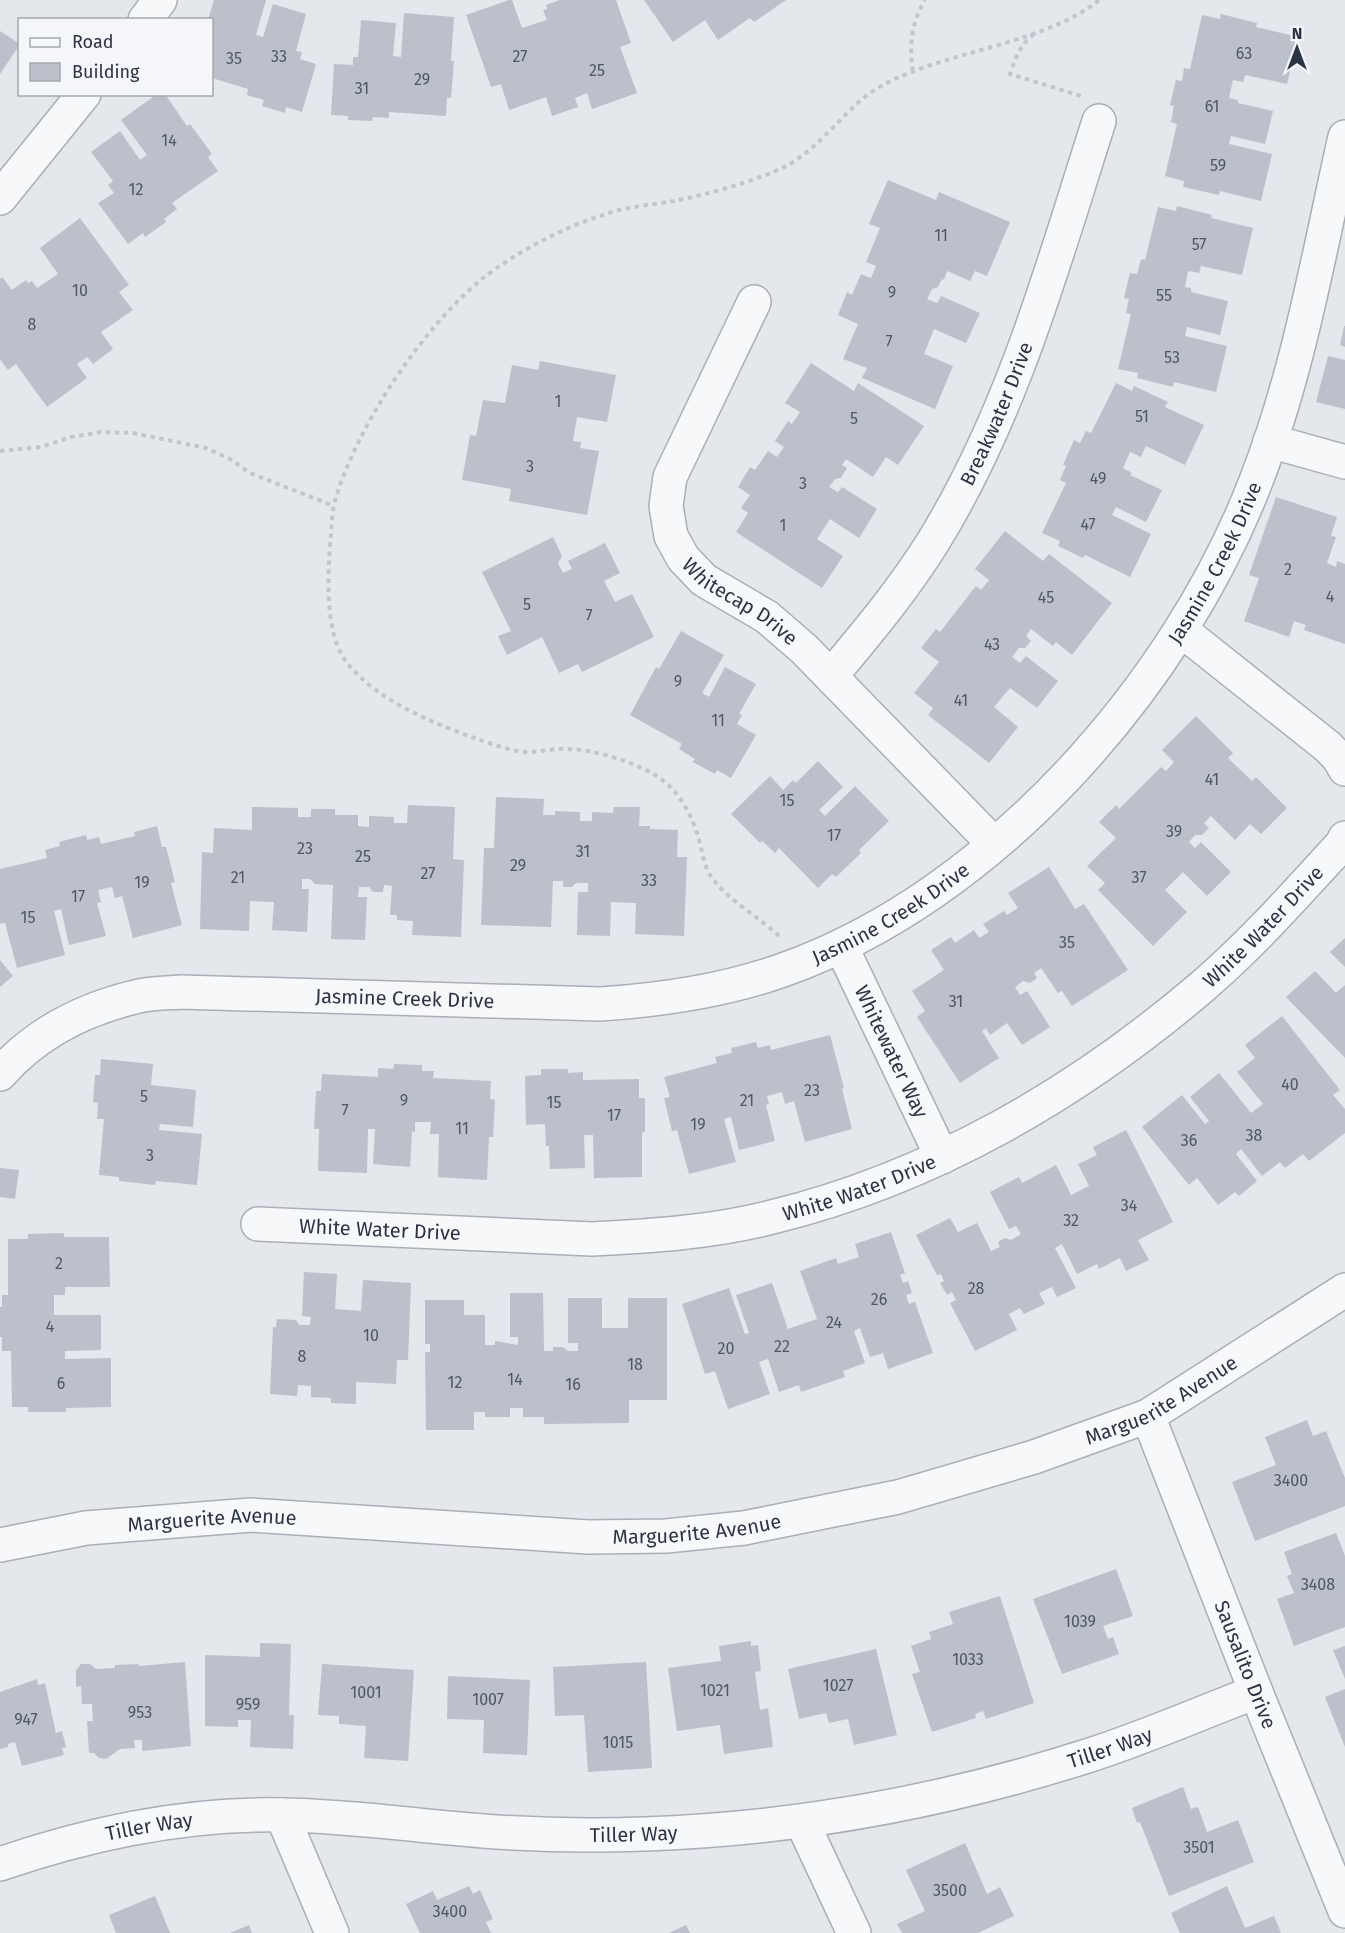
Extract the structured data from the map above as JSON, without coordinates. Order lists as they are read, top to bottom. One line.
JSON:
{"streets":{"street":["Breakwater Drive","Jasmine Creek Drive","Whitecap Drive","White Water Drive","Whitewater Way","Marguerite Avenue","Sausalito Drive","Tiller Way"]},"crossings":[["Breakwater Drive","Whitecap Drive"],["Jasmine Creek Drive","Whitecap Drive"],["Jasmine Creek Drive","Whitewater Way"],["White Water Drive","Whitewater Way"],["Marguerite Avenue","Sausalito Drive"],["Sausalito Drive","Tiller Way"]],"house_numbers":["63","33","27","35","25","29","31","61","14","59","12","11","57","10","9","55","8","7","53","1","51","5","3","49","3","47","1","2","4","45","5","7","43","9","41","11","41","15","39","17","23","31","25","29","27","21","37","33","19","17","15","35","31","40","23","5","9","21","15","7","17","19","11","38","36","3","34","32","2","28","26","24","4","10","22","20","8","18","14","12","6","16","3400","3408","1039","1033","1027","1021","1001","1007","959","953","947","1015","3501","3500","3400"],"legend":["Road","Building"],"north":"top"}
